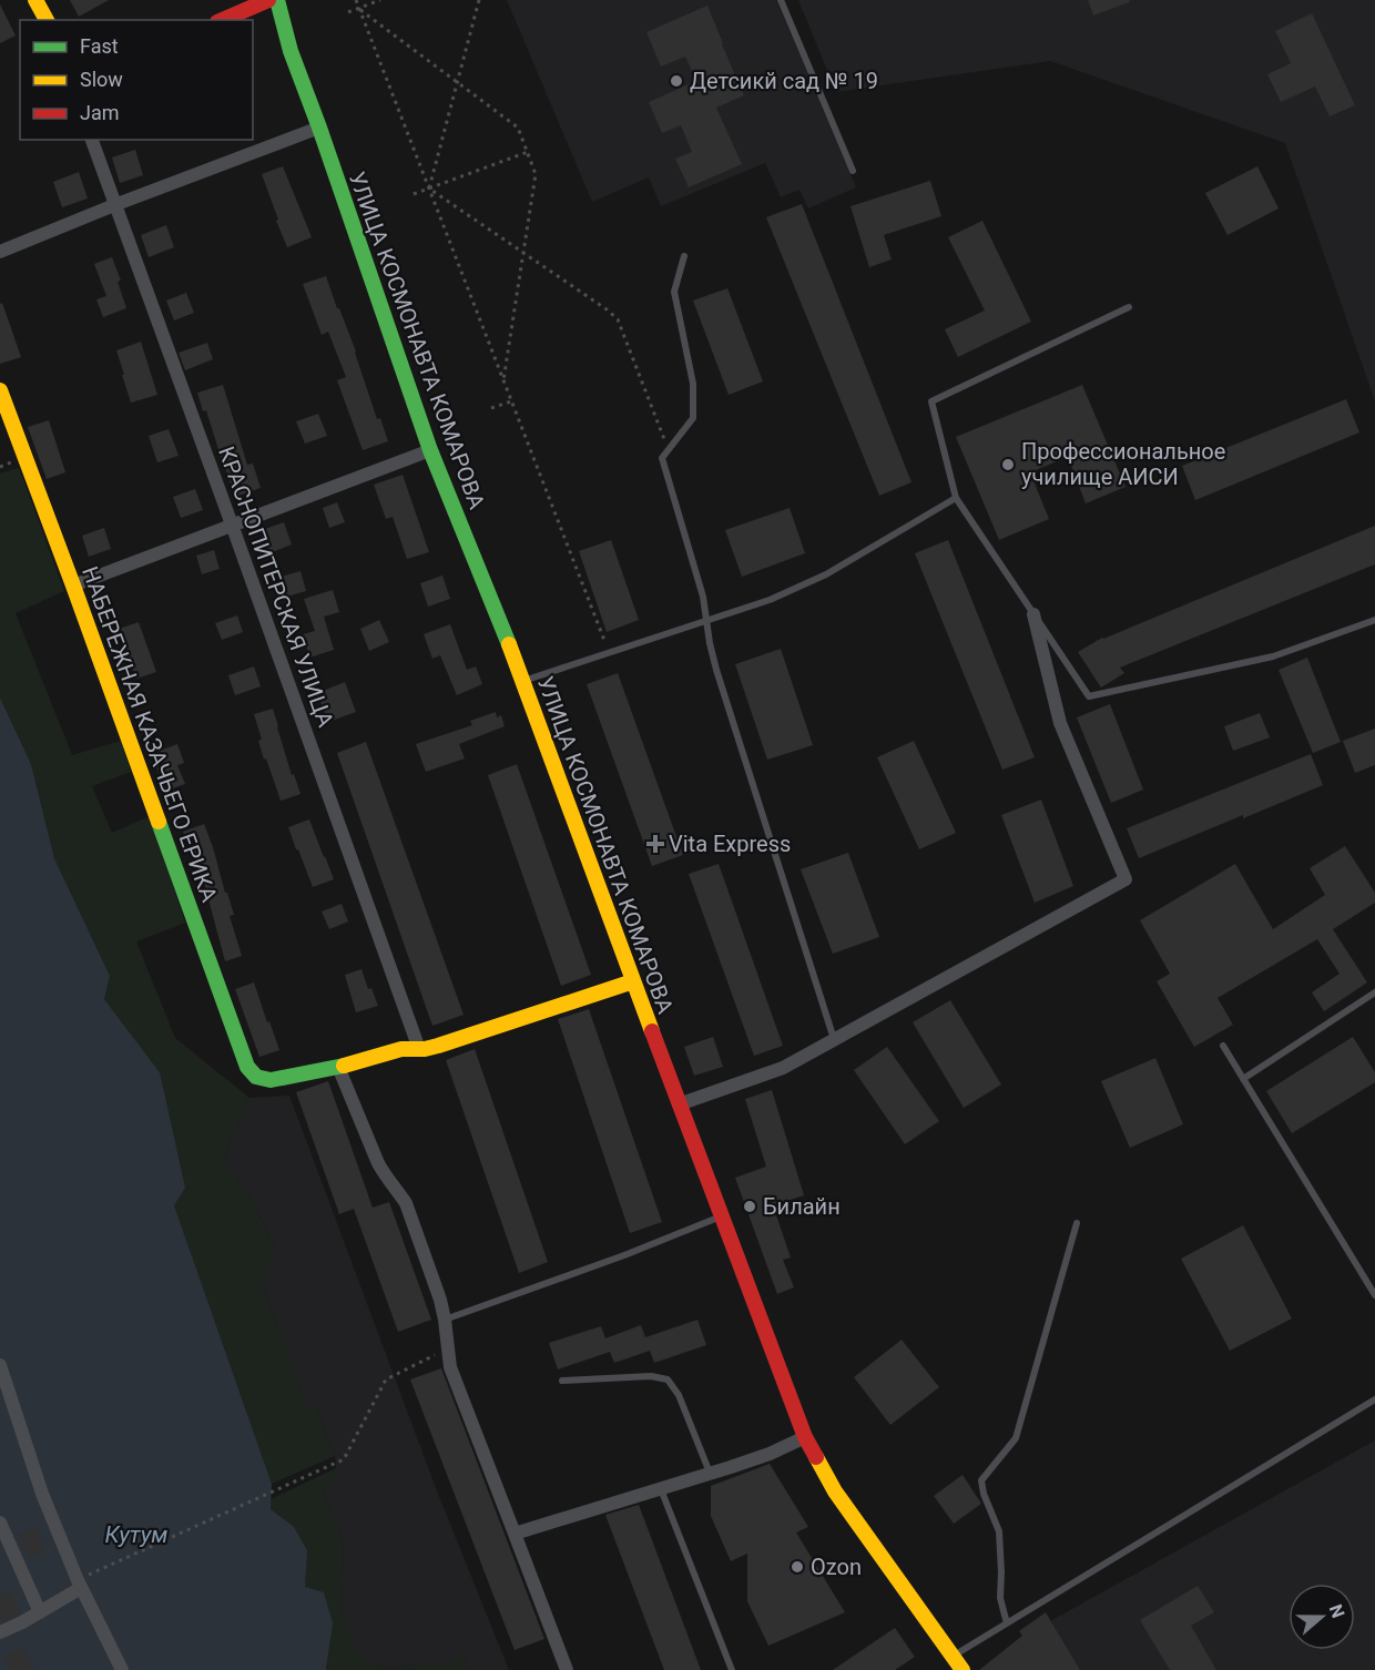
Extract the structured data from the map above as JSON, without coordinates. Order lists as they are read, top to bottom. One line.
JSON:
{"streets":{"main road":["УЛИЦА КОСМОНАВТА КОМАРОВА","НАБЕРЕЖНАЯ КАЗАЧЬЕГО ЕРИКА"],"street":["КРАСНОПИТЕРСКАЯ УЛИЦА"]},"water":["Кутум"],"places":{"other":["Детсикй сад № 19","Профессиональное училище АИСИ","Билайн","Ozon"],"health":["Vita Express"]},"legend":["Fast","Slow","Jam"],"north":"right"}
